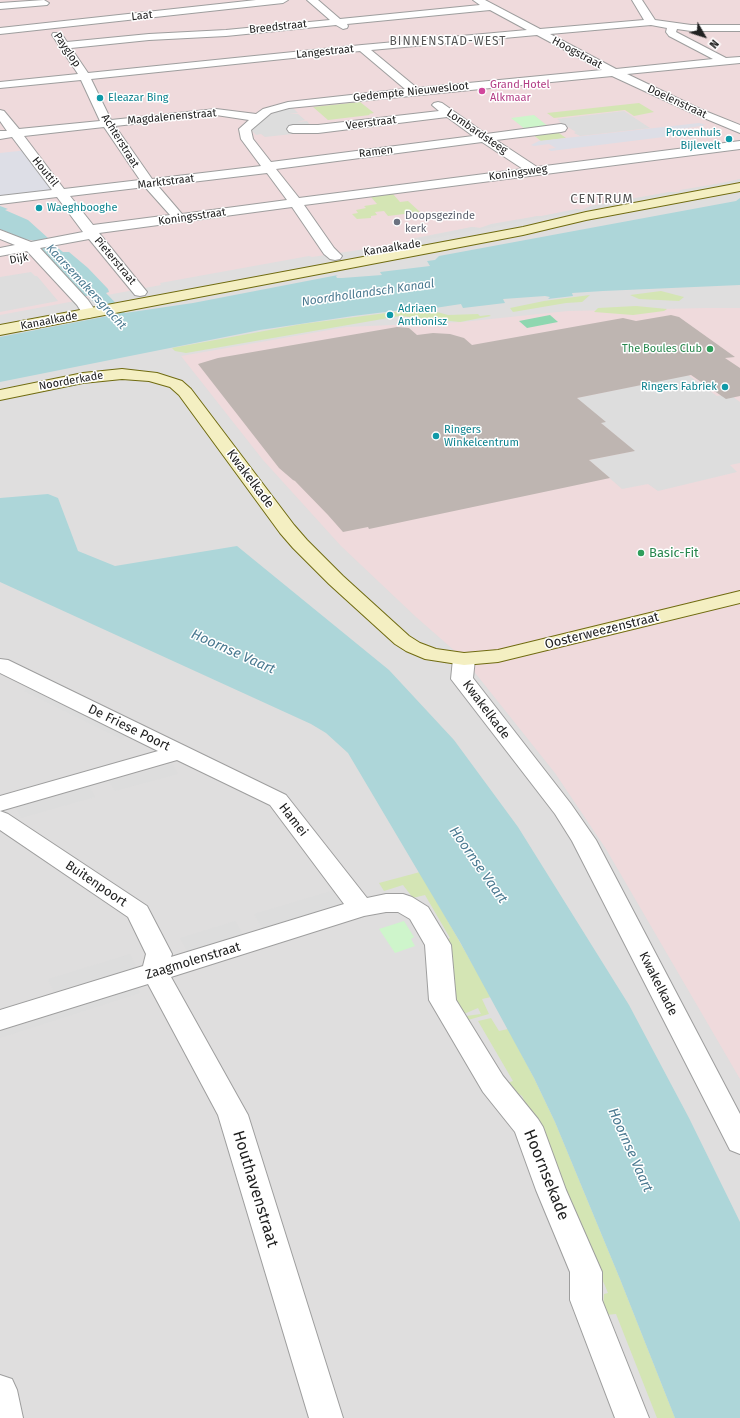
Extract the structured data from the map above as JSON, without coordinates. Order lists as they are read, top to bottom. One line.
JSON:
{"streets":{"street":["Laat","Breedstraat","Payglop","Langestraat","Hoogstraat","Gedempte Nieuwesloot","Doelenstraat","Magdalenenstraat","Veerstraat","Lombardsteeg","Achterstraat","Ramen","Houttil","Koningsweg","Marktstraat","Koningsstraat","Kanaalkade","Dijk","Pieterstraat","Noorderkade","Kwakelkade","Oosterweezenstraat","De Friese Poort","Hamei","Buitenpoort","Zaagmolenstraat","Hoornsekade","Houthavenstraat"]},"crossings":[["Laat","Payglop"],["Breedstraat","Payglop"],["Breedstraat","Hoogstraat"],["Breedstraat","Lombardsteeg"],["Payglop","Langestraat"],["Payglop","Achterstraat"],["Langestraat","Hoogstraat"],["Langestraat","Lombardsteeg"],["Langestraat","Achterstraat"],["Hoogstraat","Gedempte Nieuwesloot"],["Hoogstraat","Doelenstraat"],["Gedempte Nieuwesloot","Doelenstraat"],["Gedempte Nieuwesloot","Magdalenenstraat"],["Gedempte Nieuwesloot","Lombardsteeg"],["Gedempte Nieuwesloot","Ramen"],["Gedempte Nieuwesloot","Koningsweg"],["Gedempte Nieuwesloot","Marktstraat"],["Gedempte Nieuwesloot","Koningsstraat"],["Gedempte Nieuwesloot","Kanaalkade"],["Magdalenenstraat","Achterstraat"],["Magdalenenstraat","Houttil"],["Veerstraat","Lombardsteeg"],["Lombardsteeg","Ramen"],["Lombardsteeg","Koningsweg"],["Achterstraat","Marktstraat"],["Achterstraat","Koningsstraat"],["Ramen","Marktstraat"],["Houttil","Marktstraat"],["Houttil","Koningsstraat"],["Houttil","Pieterstraat"],["Koningsweg","Koningsstraat"],["Koningsstraat","Dijk"],["Koningsstraat","Pieterstraat"],["Kanaalkade","Pieterstraat"],["Noorderkade","Kwakelkade"],["Kwakelkade","Oosterweezenstraat"],["De Friese Poort","Hamei"],["Hamei","Zaagmolenstraat"],["Hamei","Hoornsekade"],["Buitenpoort","Zaagmolenstraat"],["Buitenpoort","Houthavenstraat"],["Zaagmolenstraat","Hoornsekade"],["Zaagmolenstraat","Houthavenstraat"]],"districts":["BINNENSTAD-WEST","CENTRUM"],"water":["Kaarsemakersgracht","Noordhollandsch Kanaal","Hoornse Vaart"],"places":["Grand Hotel Alkmaar","Eleazar Bing","Provenhuis Bijlevelt","Waeghbooghe","Doopsgezinde kerk","Adriaen Anthonisz","The Boules Club","Ringers Fabriek","Ringers Winkelcentrum","Basic-Fit"],"north":"bottom right"}
